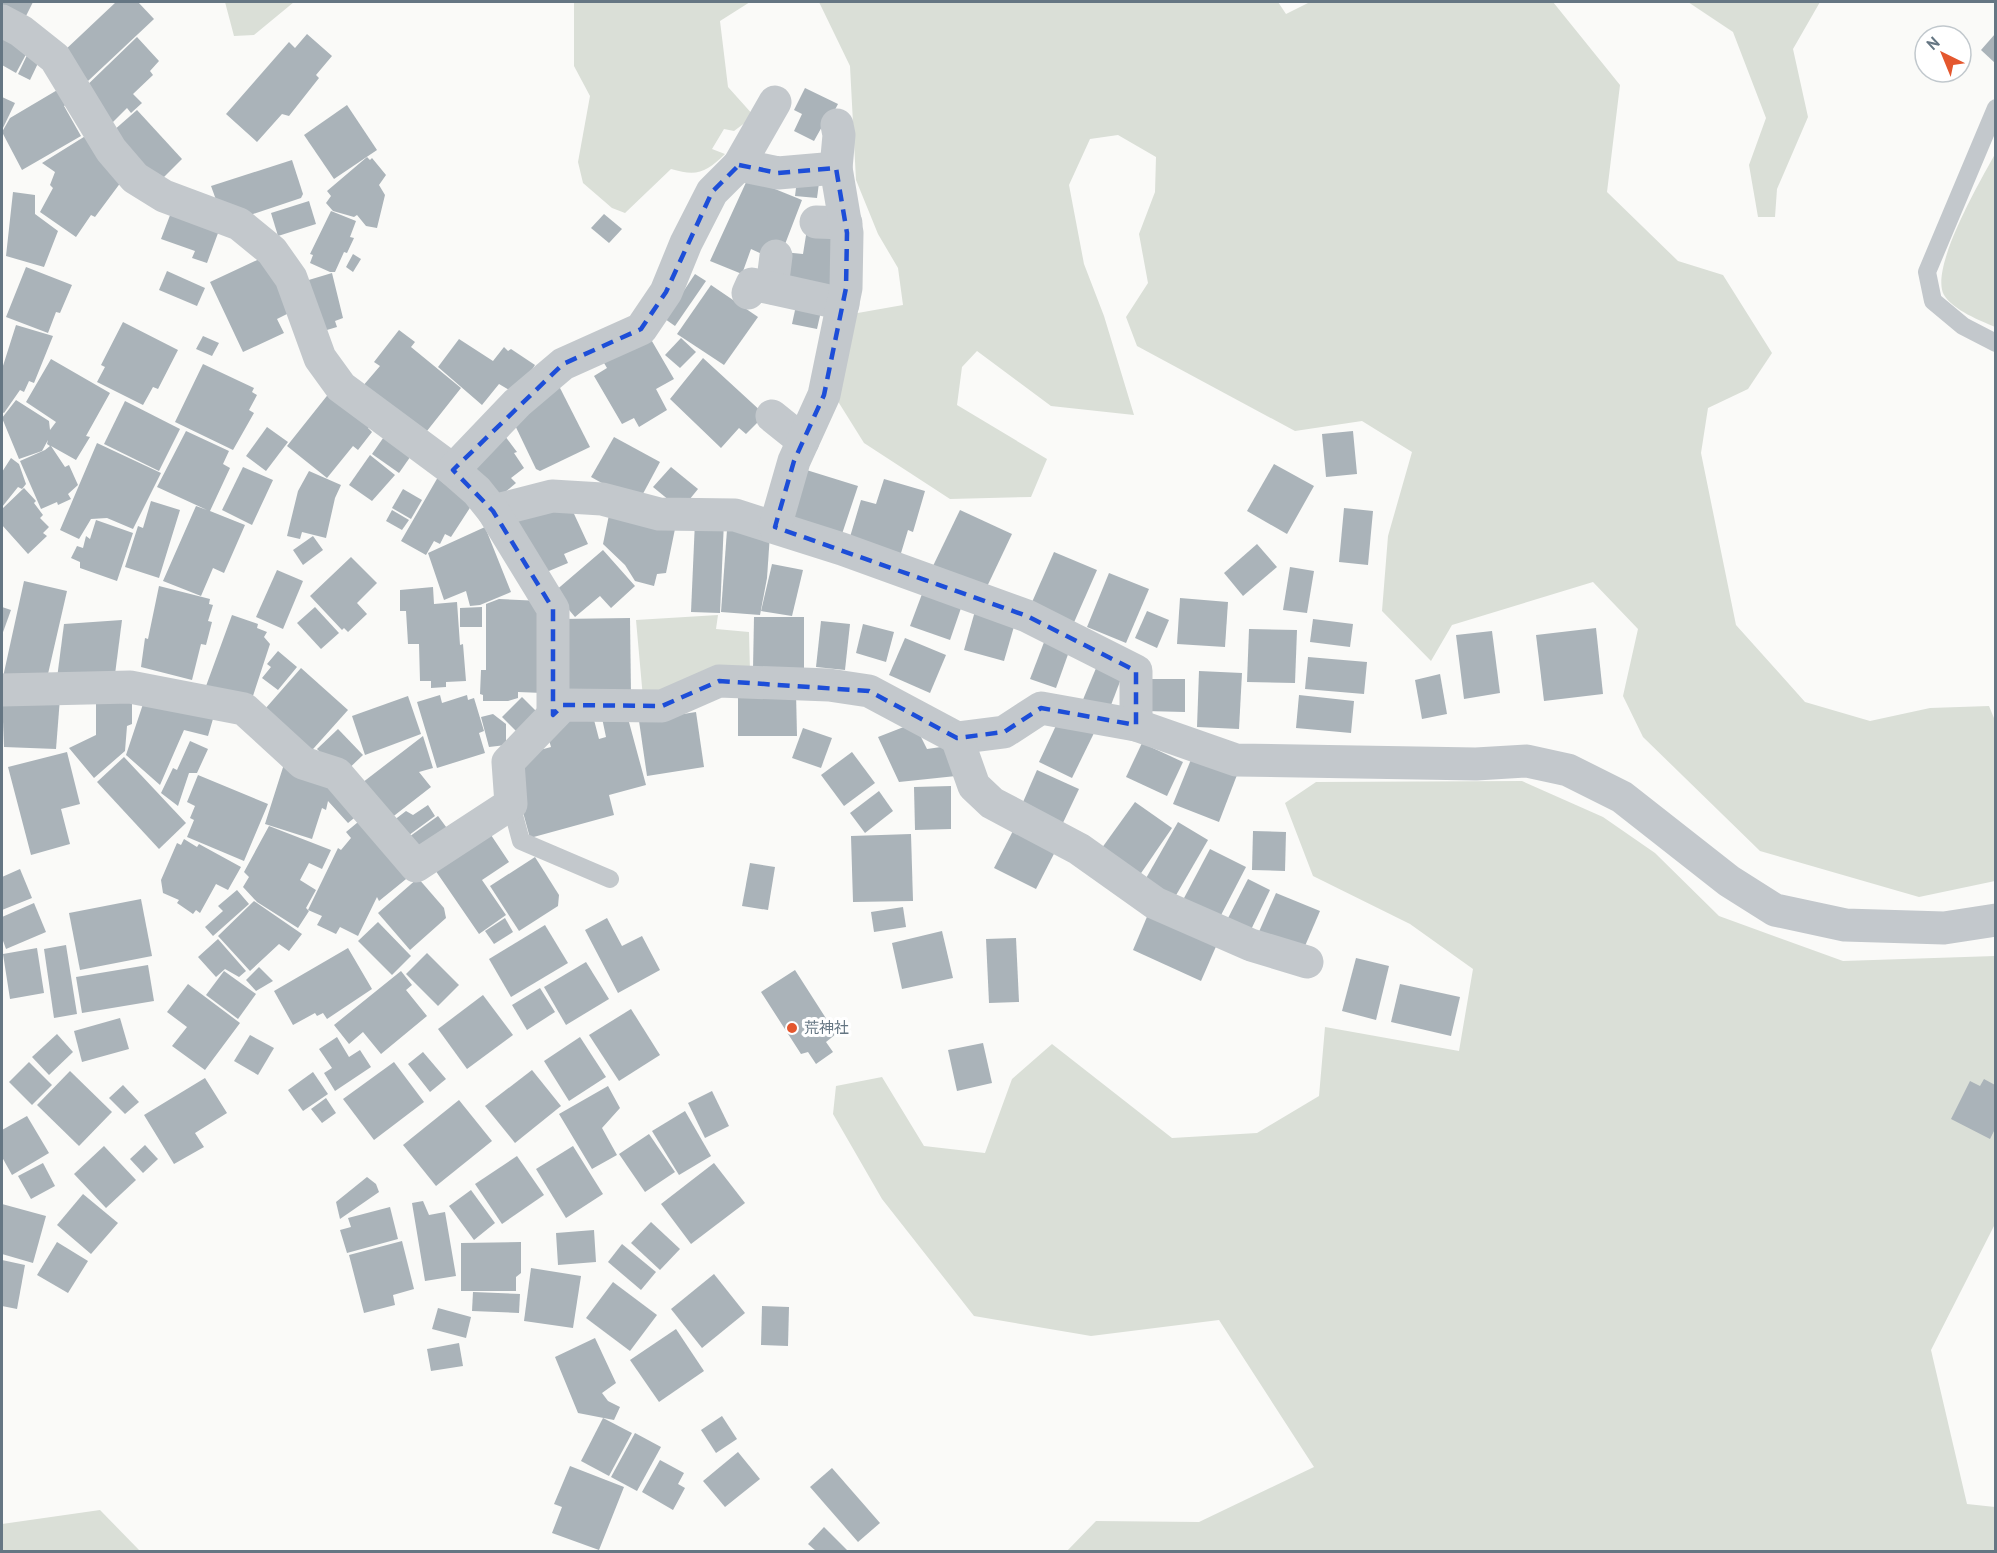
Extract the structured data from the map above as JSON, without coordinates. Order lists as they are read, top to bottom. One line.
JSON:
{"places":["荒神社"],"north":"top left"}
